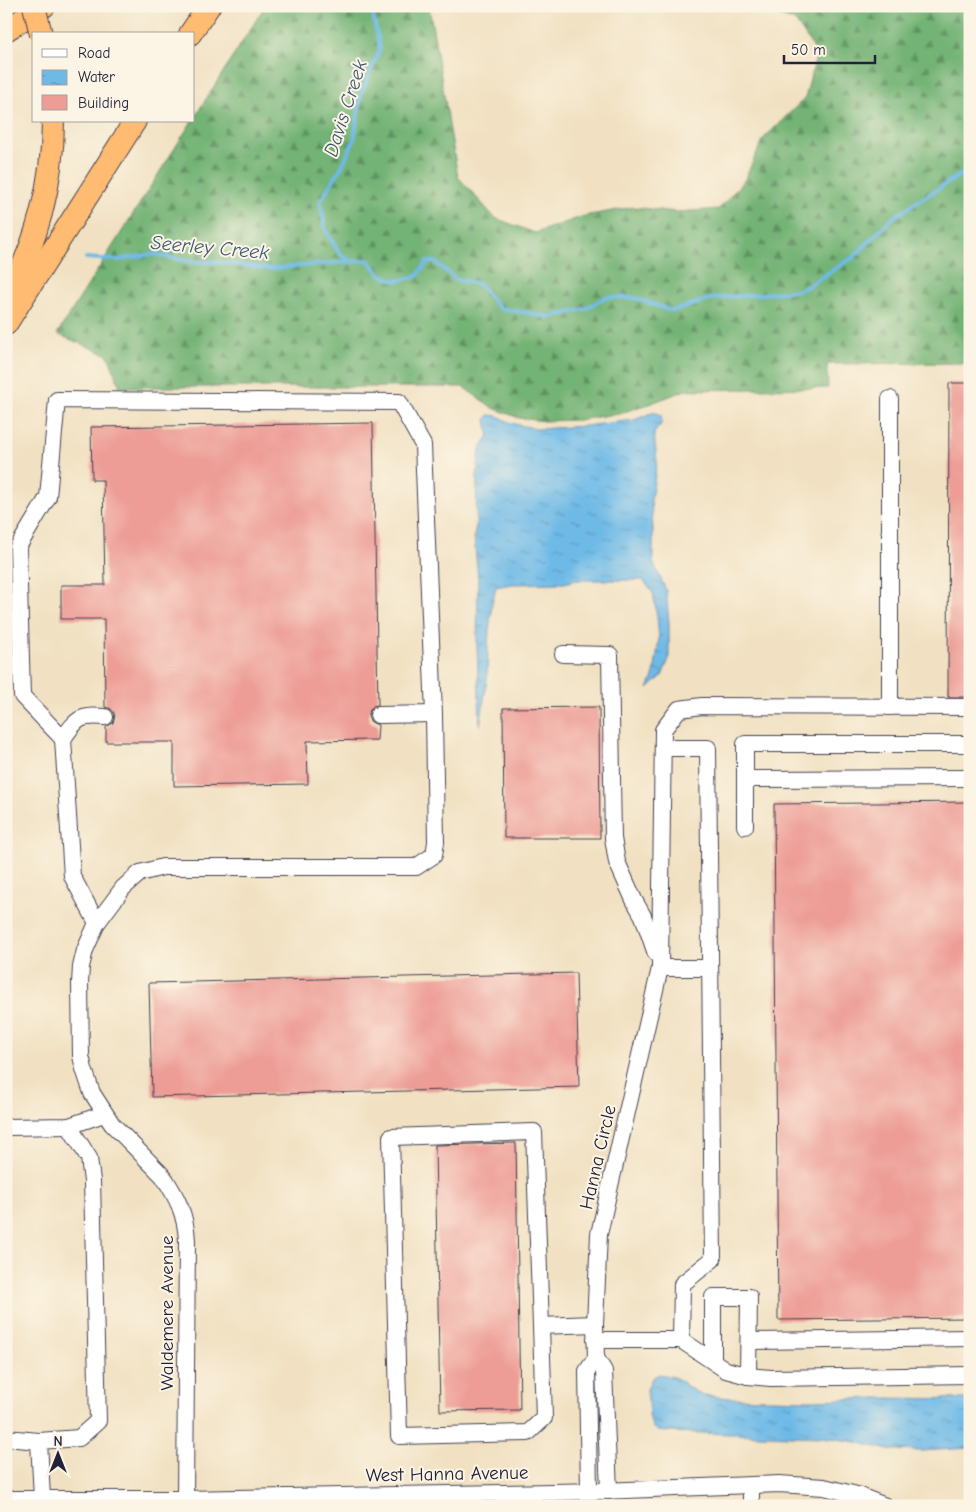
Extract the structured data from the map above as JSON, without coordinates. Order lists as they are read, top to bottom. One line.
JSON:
{"streets":{"street":["Hanna Circle","Waldemere Avenue","West Hanna Avenue"]},"crossings":[["Hanna Circle","West Hanna Avenue"],["Waldemere Avenue","West Hanna Avenue"]],"water":["Davis Creek","Seerley Creek"],"legend":["Road","Water","Building"],"scale_bar":"50 m","north":"top"}
